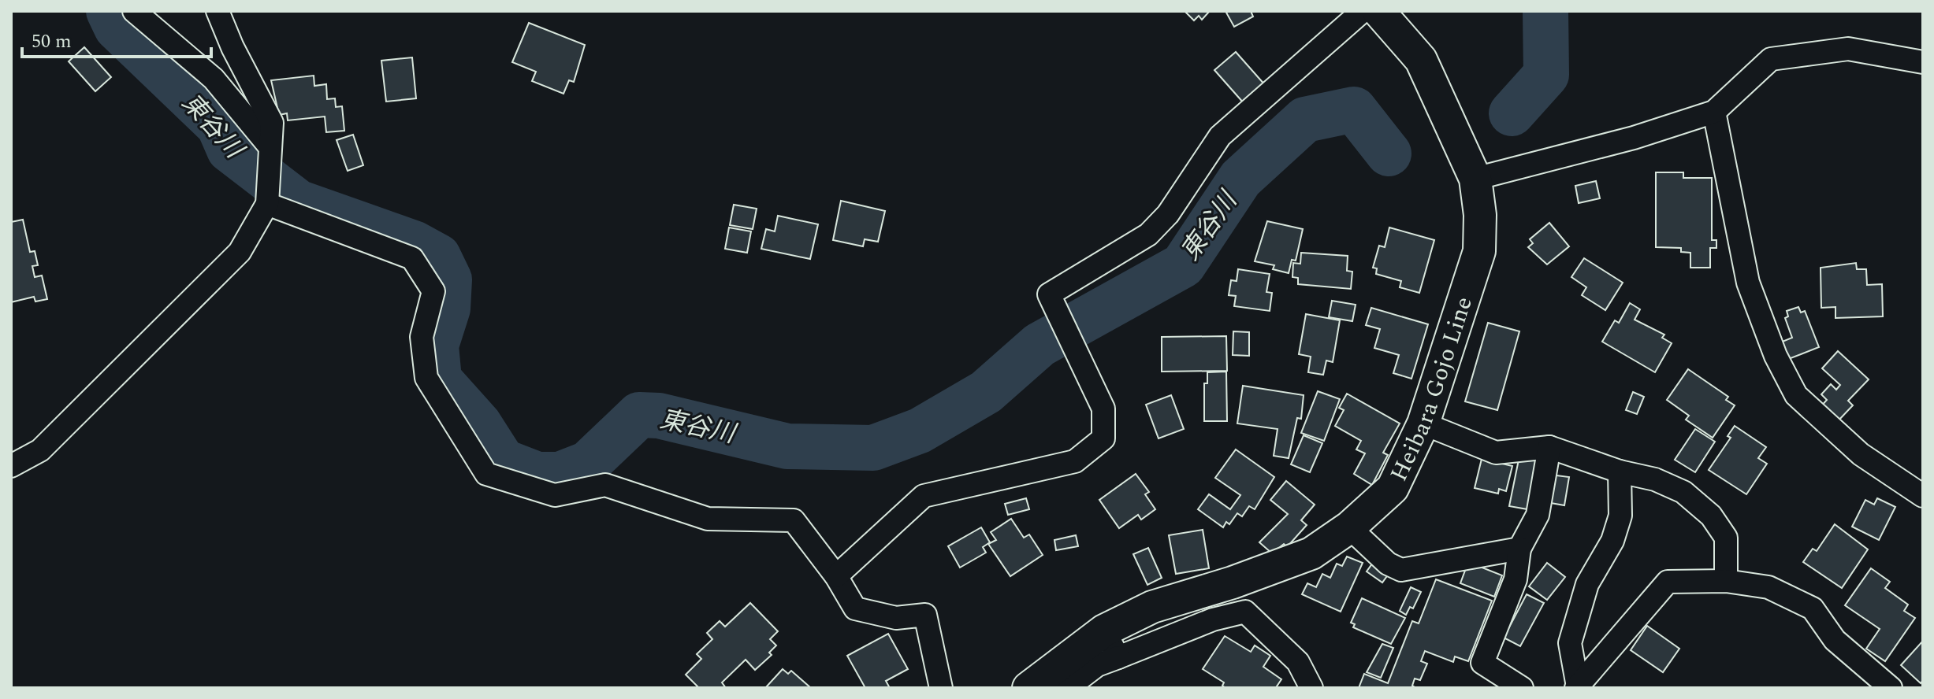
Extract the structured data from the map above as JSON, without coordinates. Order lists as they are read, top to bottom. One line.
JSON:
{"streets":{"main road":["Heibara Gojo Line"]},"water":["東谷川"],"scale_bar":"50 m"}
